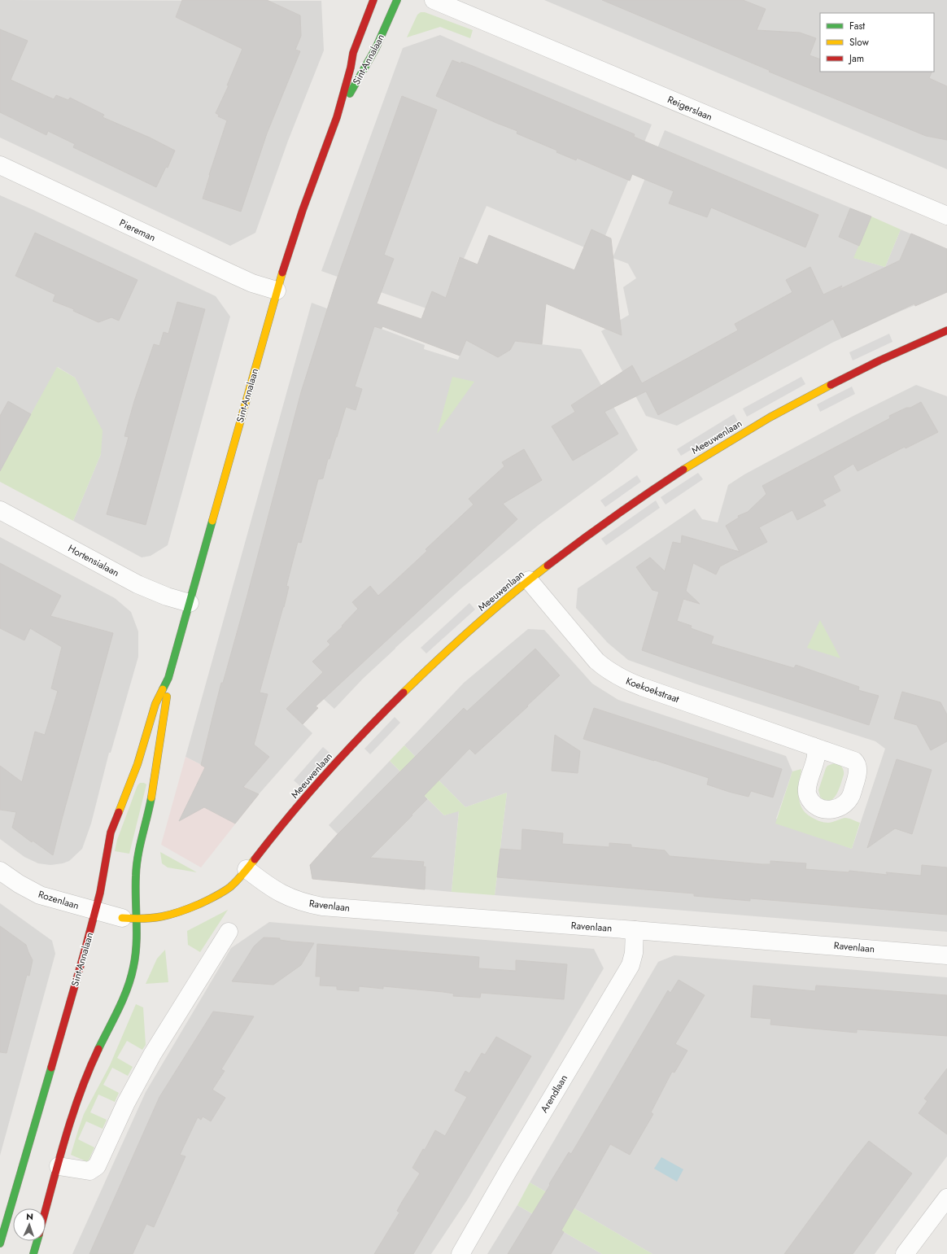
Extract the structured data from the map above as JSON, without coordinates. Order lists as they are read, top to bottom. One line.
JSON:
{"streets":{"main road":["Sint-Annalaan","Meeuwenlaan"],"street":["Reigerslaan","Piereman","Hortensialaan","Koekoekstraat","Rozenlaan","Ravenlaan","Arendlaan"]},"crossings":[["Sint-Annalaan","Piereman"],["Sint-Annalaan","Meeuwenlaan"],["Sint-Annalaan","Hortensialaan"],["Sint-Annalaan","Rozenlaan"],["Meeuwenlaan","Koekoekstraat"],["Meeuwenlaan","Rozenlaan"],["Meeuwenlaan","Ravenlaan"],["Ravenlaan","Arendlaan"]],"legend":["Fast","Slow","Jam"],"north":"top"}
